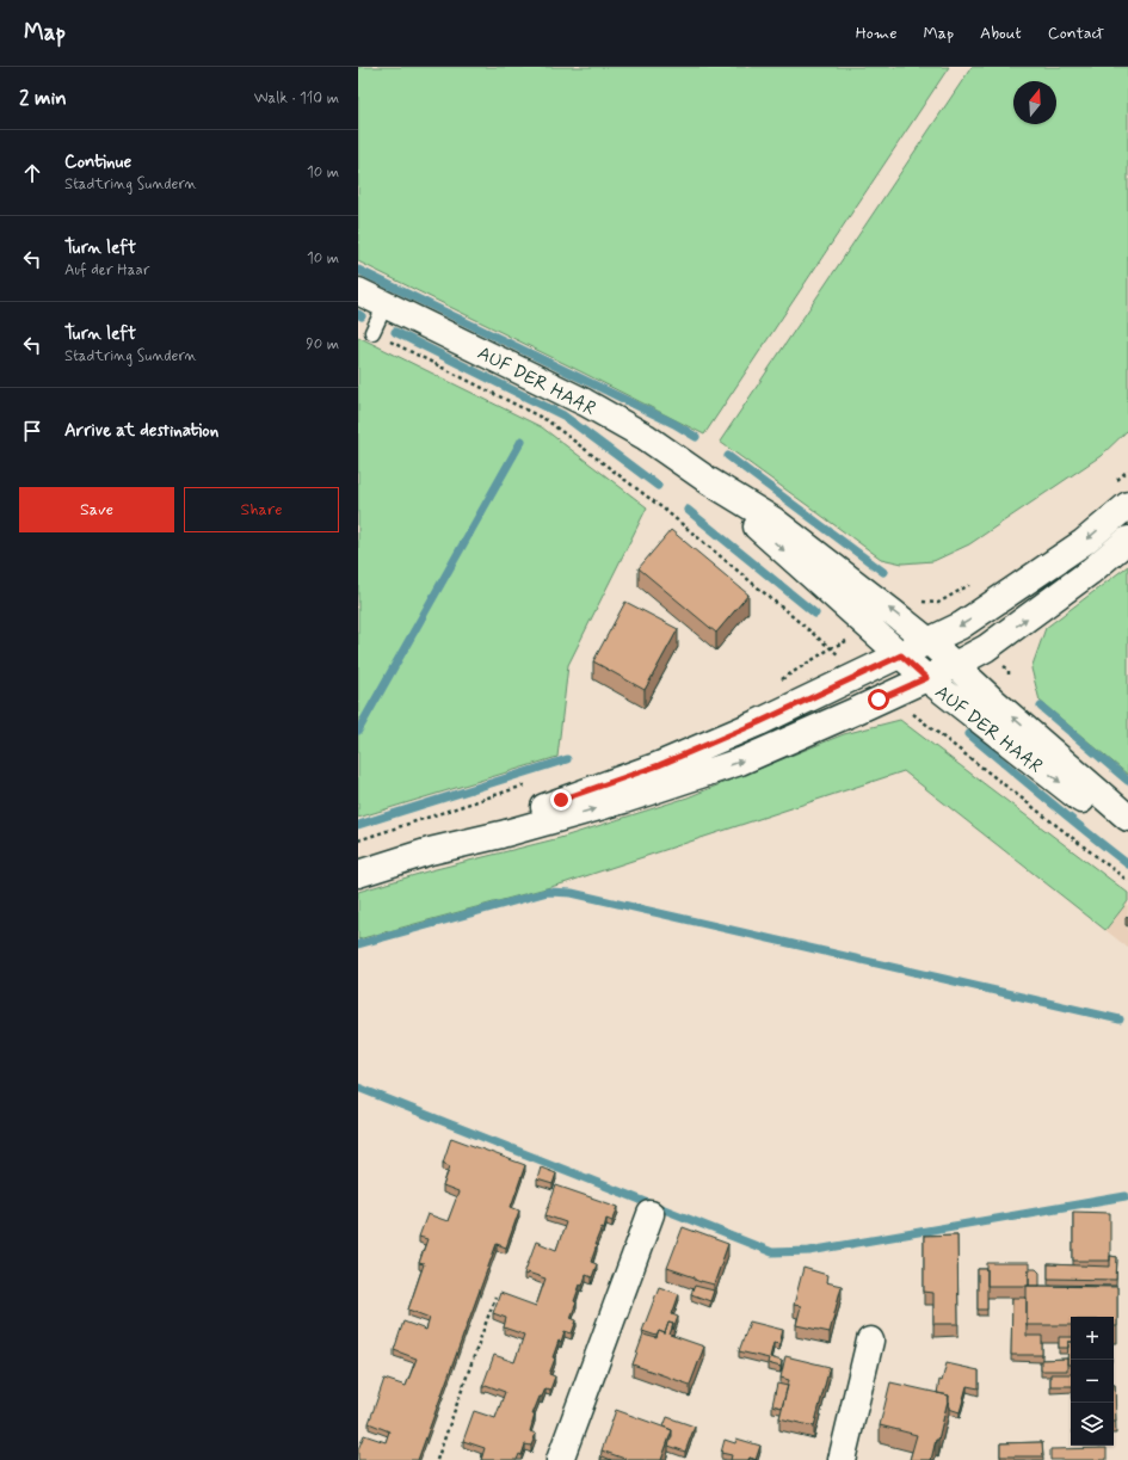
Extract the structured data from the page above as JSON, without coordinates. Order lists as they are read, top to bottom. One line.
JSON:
{"streets":{"street":["AUF DER HAAR"]},"north":"top","page":{"header":"Map","nav":["Home","Map","About","Contact"],"heading":["2 min","Walk · 110 m"],"list":[["Continue","Stadtring Sundern","10 m"],["Turn left","Auf der Haar","10 m"],["Turn left","Stadtring Sundern","90 m"],"Arrive at destination"],"buttons":["Save","Share"],"map_buttons":["+","−"]}}
